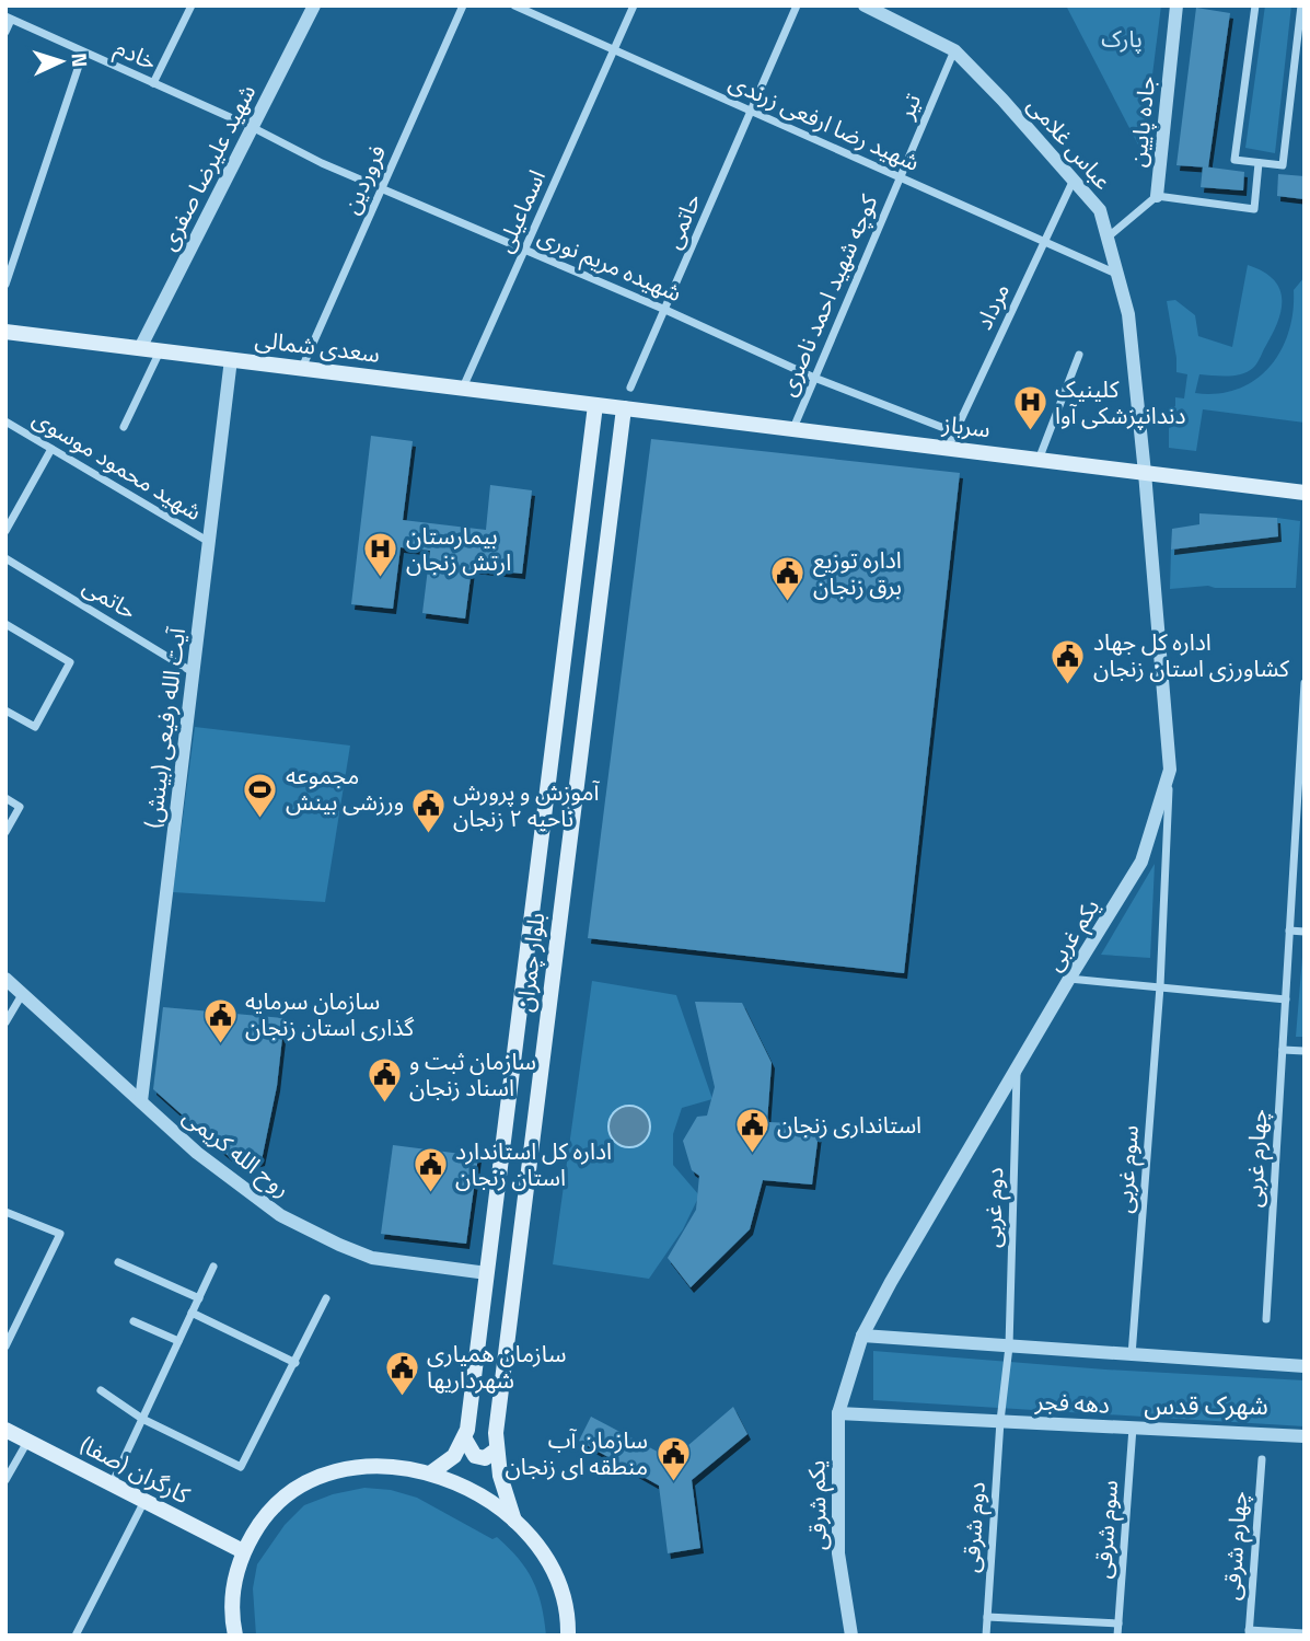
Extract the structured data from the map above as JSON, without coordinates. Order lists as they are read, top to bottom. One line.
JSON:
{"streets":{"main road":["سعدی شمالی","سرباز","بلوار چمران","کارگران (صفا)"],"street":["خادم","تیر","جاده پایین","شهید رضا ارفعی زرندی","عباس غلامی","شهید علیرضا صفری","فروردین","اسماعیلی","حاتمی","شهیده مریم نوری","کوچه شهید احمد ناصری","مرداد","شهید محمود موسوی","آیت الله رفیعی (بینش)","یکم غربی","روح الله کریمی","چهارم غربی","سوم غربی","دوم غربی","دهه فجر","یکم شرقی","دوم شرقی","سوم شرقی","چهارم شرقی"]},"crossings":[["خادم","شهید علیرضا صفری"],["خادم","شهیده مریم نوری"],["تیر","شهید رضا ارفعی زرندی"],["تیر","عباس غلامی"],["تیر","کوچه شهید احمد ناصری"],["شهید رضا ارفعی زرندی","عباس غلامی"],["شهید رضا ارفعی زرندی","اسماعیلی"],["شهید رضا ارفعی زرندی","حاتمی"],["شهید رضا ارفعی زرندی","کوچه شهید احمد ناصری"],["شهید رضا ارفعی زرندی","مرداد"],["عباس غلامی","مرداد"],["عباس غلامی","سرباز"],["عباس غلامی","یکم غربی"],["شهید علیرضا صفری","شهیده مریم نوری"],["شهید علیرضا صفری","سعدی شمالی"],["فروردین","شهیده مریم نوری"],["فروردین","سعدی شمالی"],["اسماعیلی","شهیده مریم نوری"],["اسماعیلی","سعدی شمالی"],["حاتمی","شهیده مریم نوری"],["حاتمی","آیت الله رفیعی (بینش)"],["شهیده مریم نوری","کوچه شهید احمد ناصری"],["شهیده مریم نوری","مرداد"],["کوچه شهید احمد ناصری","سرباز"],["مرداد","سرباز"],["سعدی شمالی","سرباز"],["سعدی شمالی","آیت الله رفیعی (بینش)"],["سعدی شمالی","بلوار چمران"],["سرباز","یکم غربی"],["سرباز","بلوار چمران"],["شهید محمود موسوی","آیت الله رفیعی (بینش)"],["آیت الله رفیعی (بینش)","روح الله کریمی"],["یکم غربی","سوم غربی"],["یکم غربی","دوم غربی"],["یکم غربی","یکم شرقی"],["بلوار چمران","روح الله کریمی"],["دوم غربی","دهه فجر"],["دوم غربی","دوم شرقی"],["دهه فجر","یکم شرقی"],["دهه فجر","دوم شرقی"],["دهه فجر","سوم شرقی"]],"districts":["شهرک قدس"],"parks":["پارک"],"places":{"hospital":["کلینیک دندانپزشکی آوا","بیمارستان ارتش زنجان"],"public building":["اداره توزیع برق زنجان","اداره کل جهاد کشاورزی استان زنجان","آموزش و پرورش ناحیه ۲ زنجان","سازمان سرمایه گذاری استان زنجان","سازمان ثبت و اسناد زنجان","استانداری زنجان","اداره کل استاندارد استان زنجان","سازمان همیاری شهرداریها","سازمان آب منطقه ای زنجان"],"sports":["مجموعه ورزشی بینش"]},"north":"right"}
